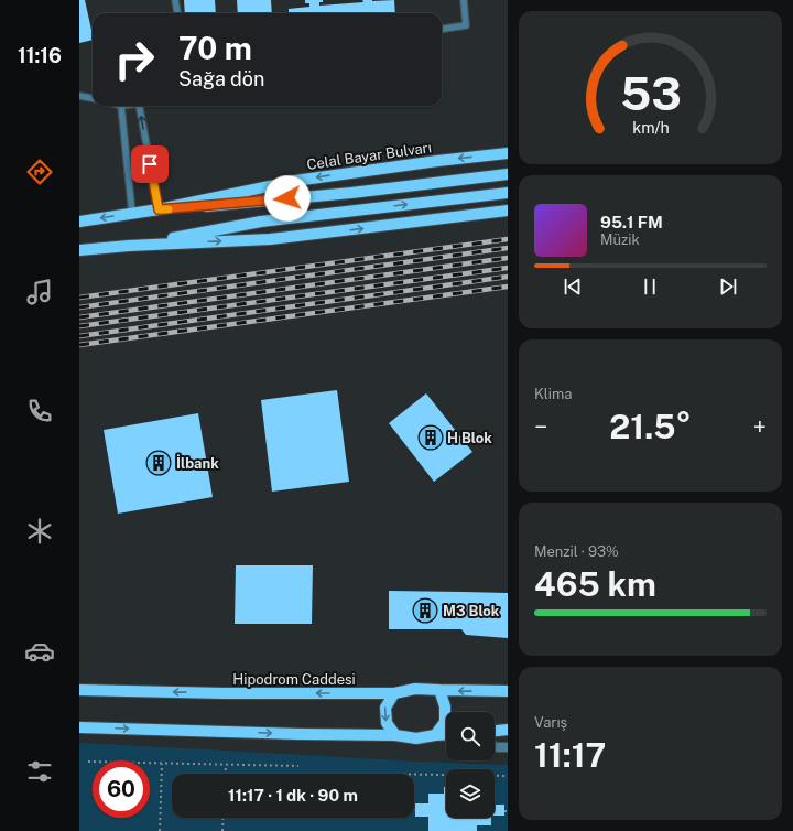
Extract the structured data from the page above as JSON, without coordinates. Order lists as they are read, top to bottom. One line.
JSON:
{"streets":{"main road":["Celal Bayar Bulvarı","Hipodrom Caddesi"]},"places":{"building":["H Blok","İlbank","M3 Blok"]},"page":{"tabs":"11:16","turn":["70 m","Sağa dön"],"song":["95.1 FM","Müzik"],"tile":["Klima",["Menzil · 93%","465 km"],["Varış","11:17"]],"heat":["−","21.5°","+"],"limit":"60","trip":"11:17 · 1 dk · 90 m","gauge":["53","km/h"]}}
